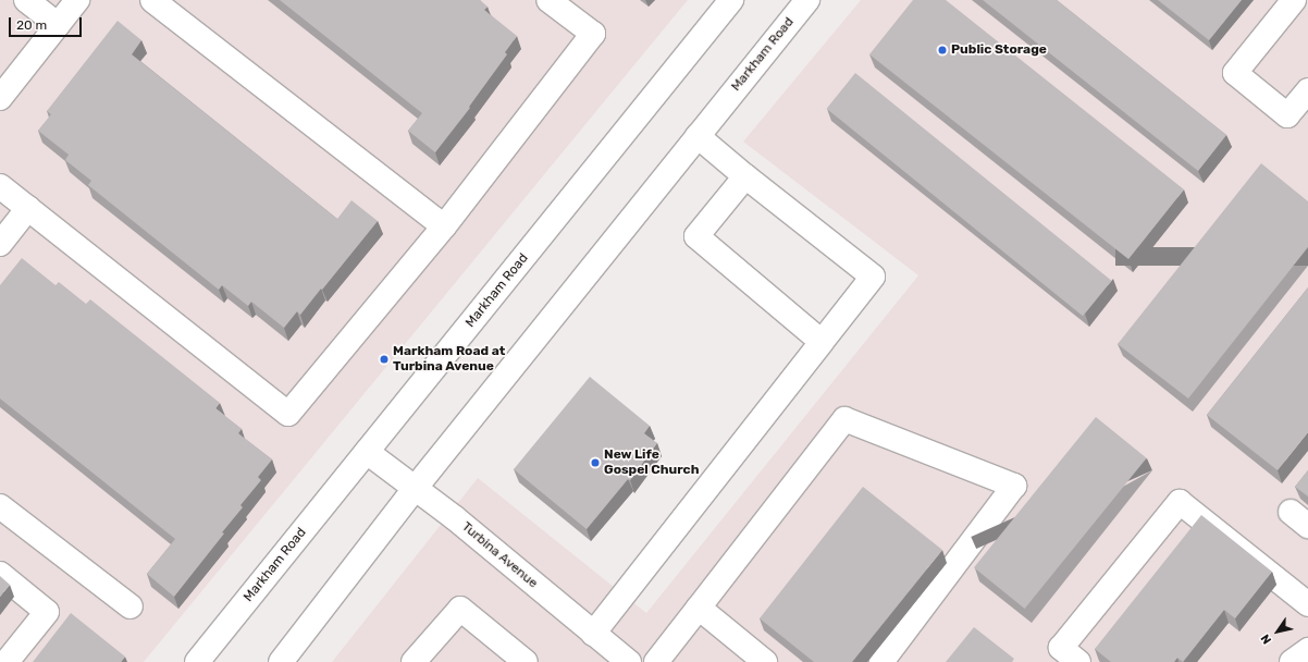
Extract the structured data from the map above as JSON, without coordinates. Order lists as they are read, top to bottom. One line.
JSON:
{"streets":{"main road":["Markham Road","Turbina Avenue"]},"crossings":[["Markham Road","Turbina Avenue"]],"places":["Public Storage","Markham Road at Turbina Avenue","New Life Gospel Church"],"scale_bar":"20 m","north":"bottom left"}
